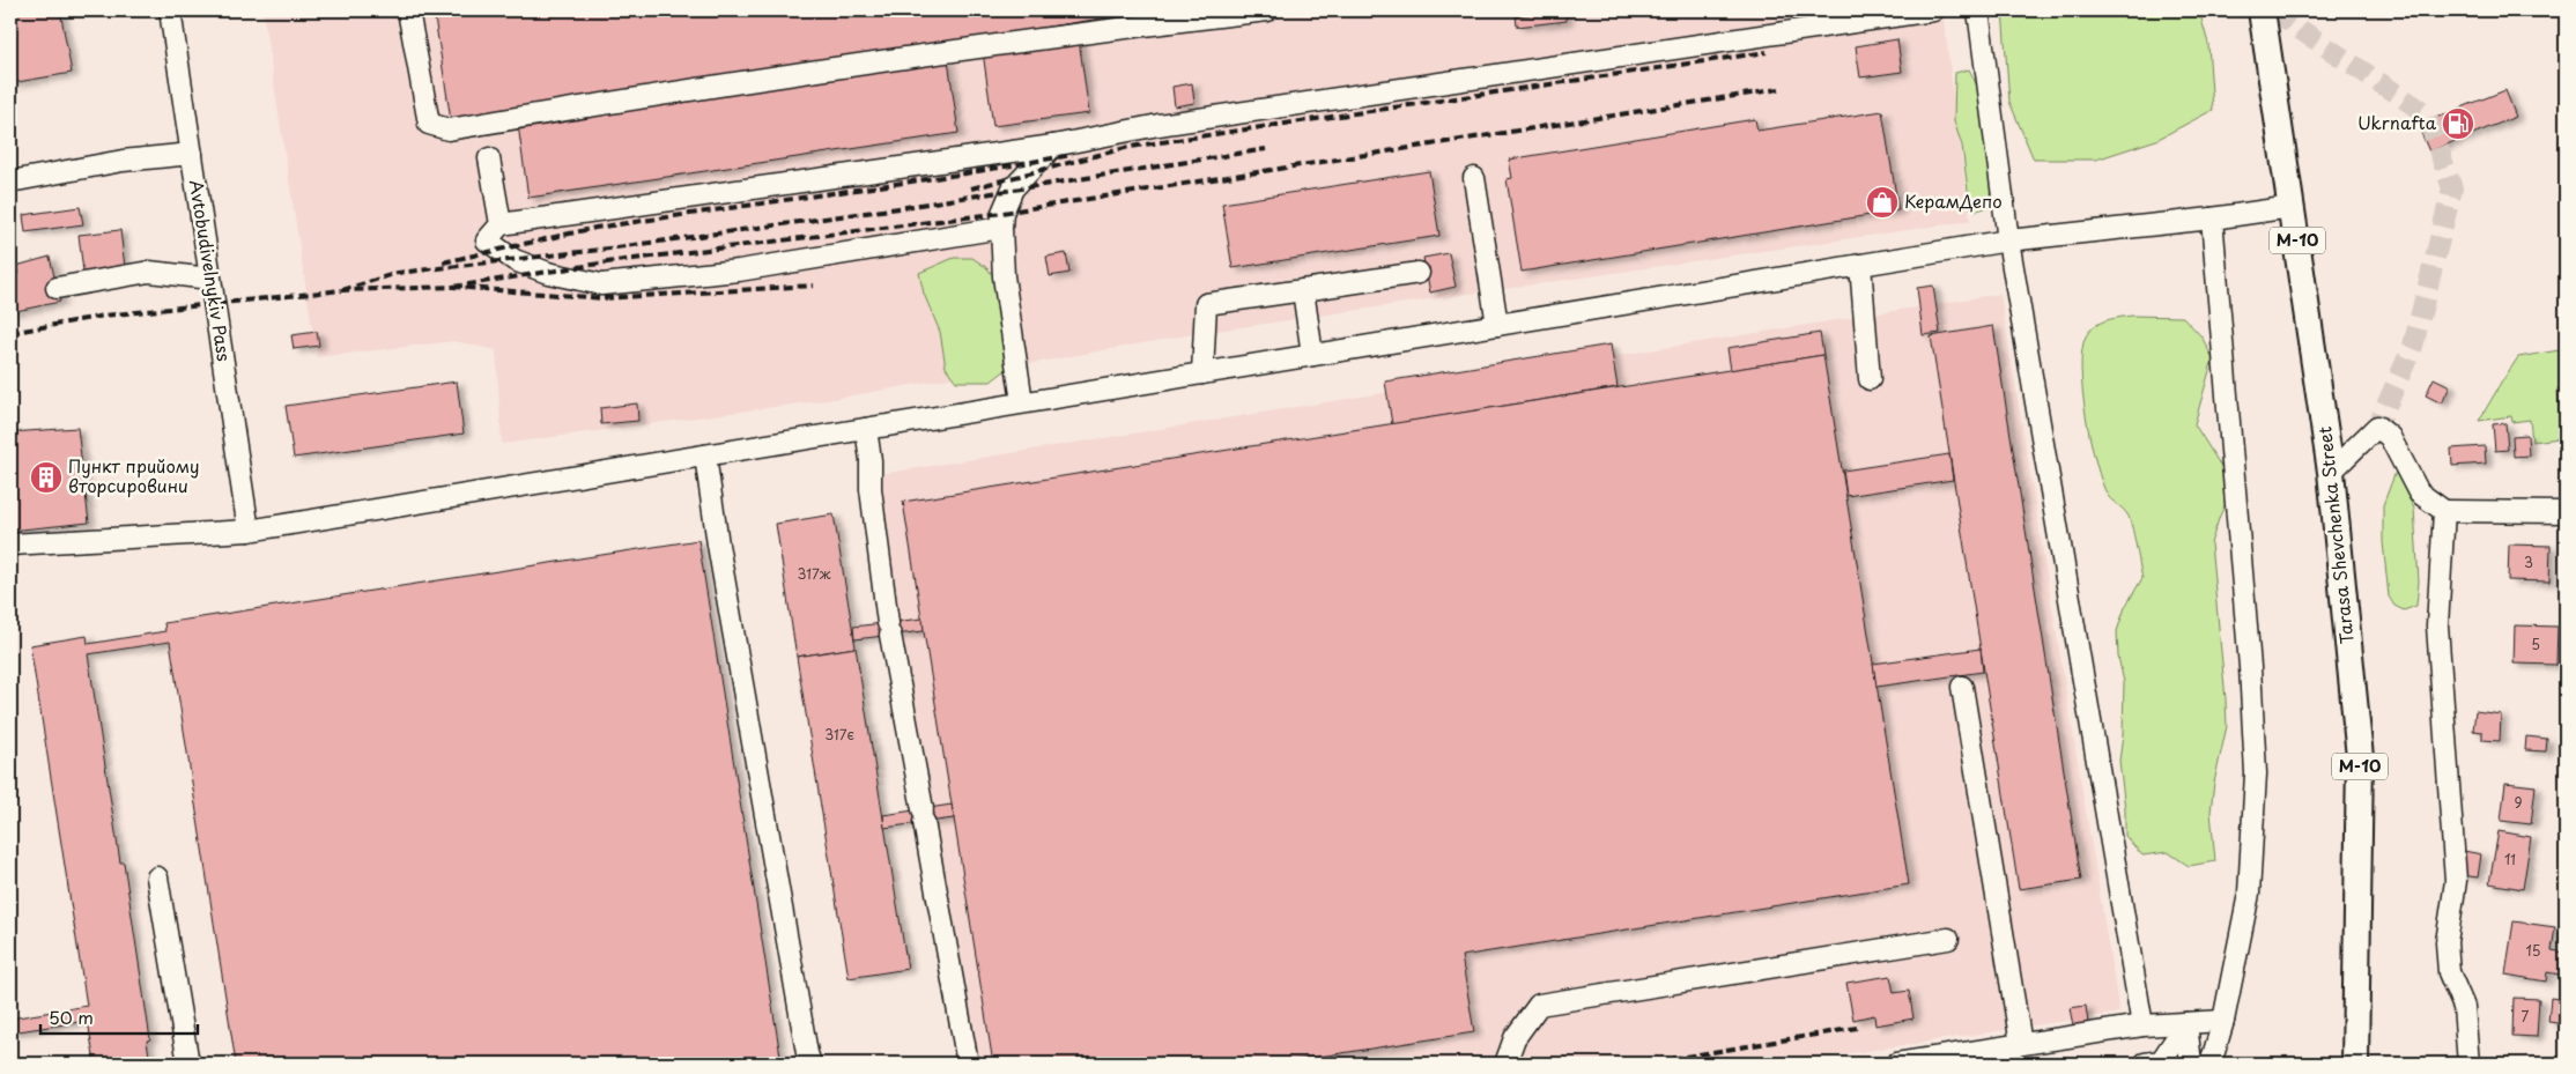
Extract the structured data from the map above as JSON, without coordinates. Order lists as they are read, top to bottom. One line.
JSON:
{"streets":{"main road":["М-10","Tarasa Shevchenka Street"],"street":["Avtobudivelnykiv Pass"]},"places":{"fuel station":["Ukrnafta"],"shop":["КерамДепо"],"building":["Пункт прийому вторсировини"]},"house_numbers":["3","317ж","5","317є","9","11","15","7"],"scale_bar":"50 m"}
